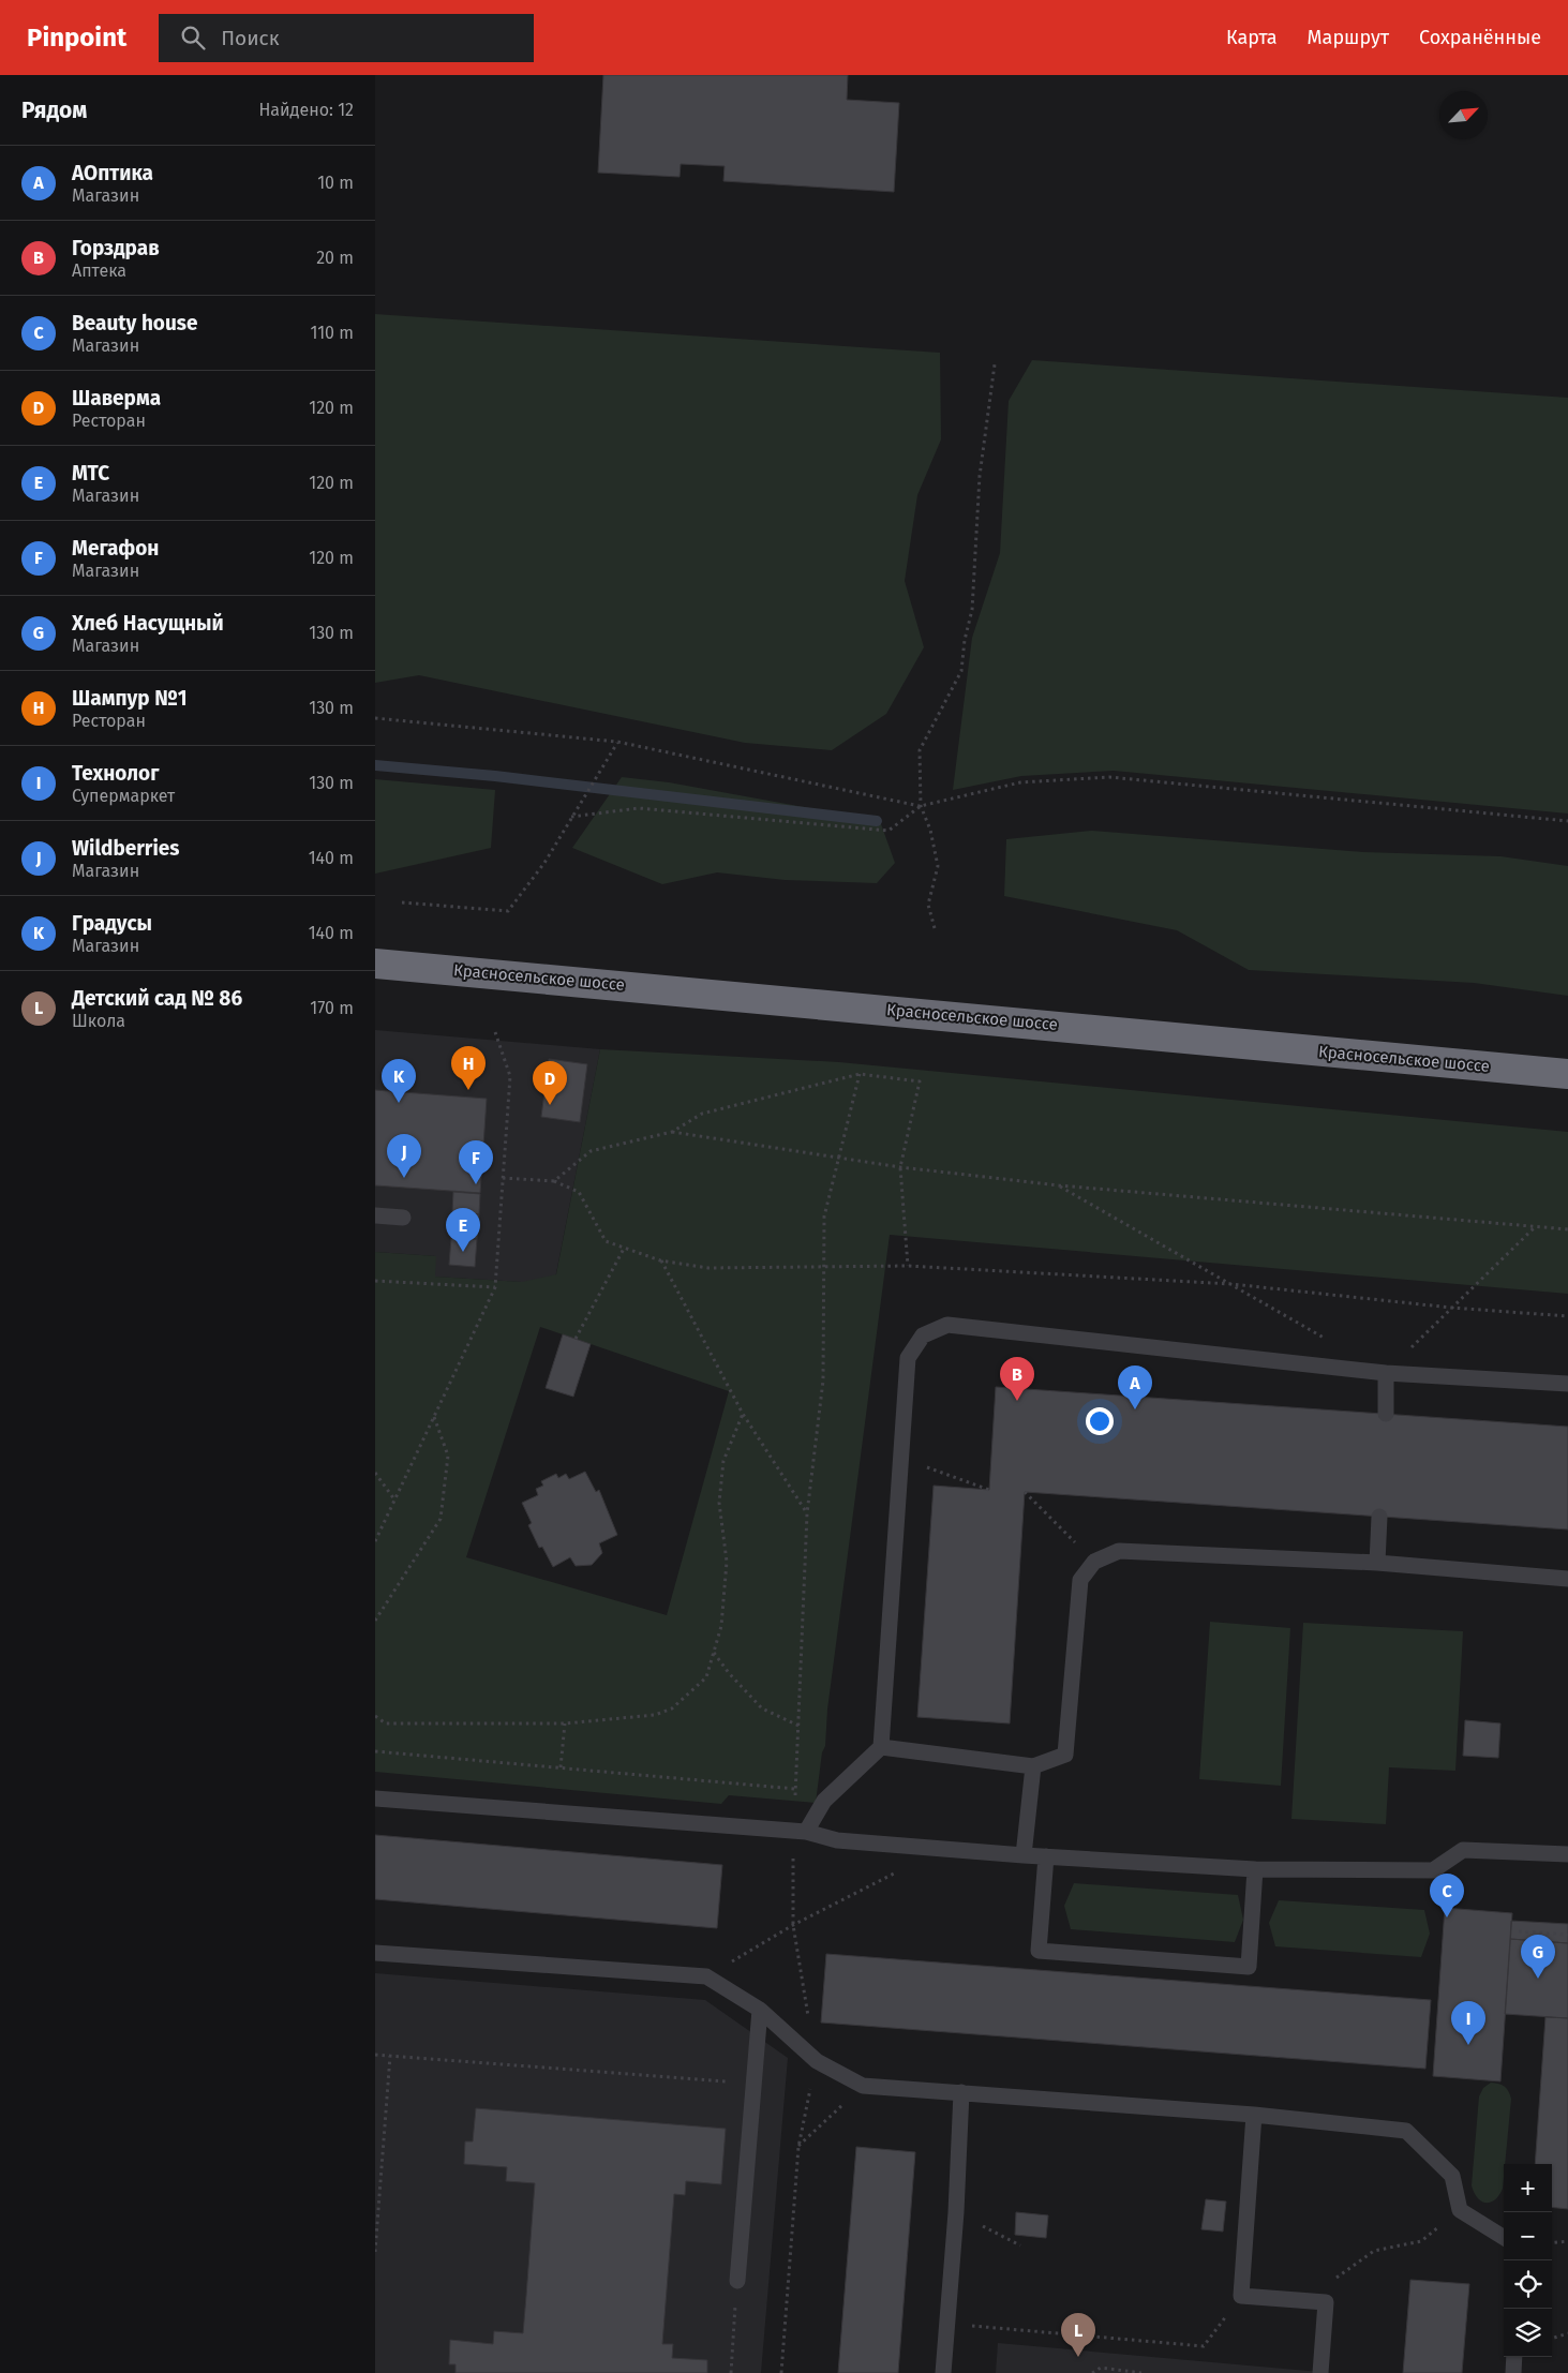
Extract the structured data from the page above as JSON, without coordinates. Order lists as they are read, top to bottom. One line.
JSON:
{"streets":{"highway":["Красносельское шоссе"]},"north":"top right","page":{"header":"Pinpoint","search":"Поиск","nav":["Карта","Маршрут","Сохранённые"],"heading":["Рядом","Найдено: 12"],"list":[{"mark":"A","name":"АОптика","note":"Магазин","value":"10 m"},{"mark":"B","name":"Горздрав","note":"Аптека","value":"20 m"},{"mark":"C","name":"Beauty house","note":"Магазин","value":"110 m"},{"mark":"D","name":"Шаверма","note":"Ресторан","value":"120 m"},{"mark":"E","name":"МТС","note":"Магазин","value":"120 m"},{"mark":"F","name":"Мегафон","note":"Магазин","value":"120 m"},{"mark":"G","name":"Хлеб Насущный","note":"Магазин","value":"130 m"},{"mark":"H","name":"Шампур №1","note":"Ресторан","value":"130 m"},{"mark":"I","name":"Технолог","note":"Супермаркет","value":"130 m"},{"mark":"J","name":"Wildberries","note":"Магазин","value":"140 m"},{"mark":"K","name":"Градусы","note":"Магазин","value":"140 m"},{"mark":"L","name":"Детский сад № 86","note":"Школа","value":"170 m"}],"pins":["H","K","D","J","F","E","B","A","C","G","I","L"],"map_buttons":["+","−"]}}
